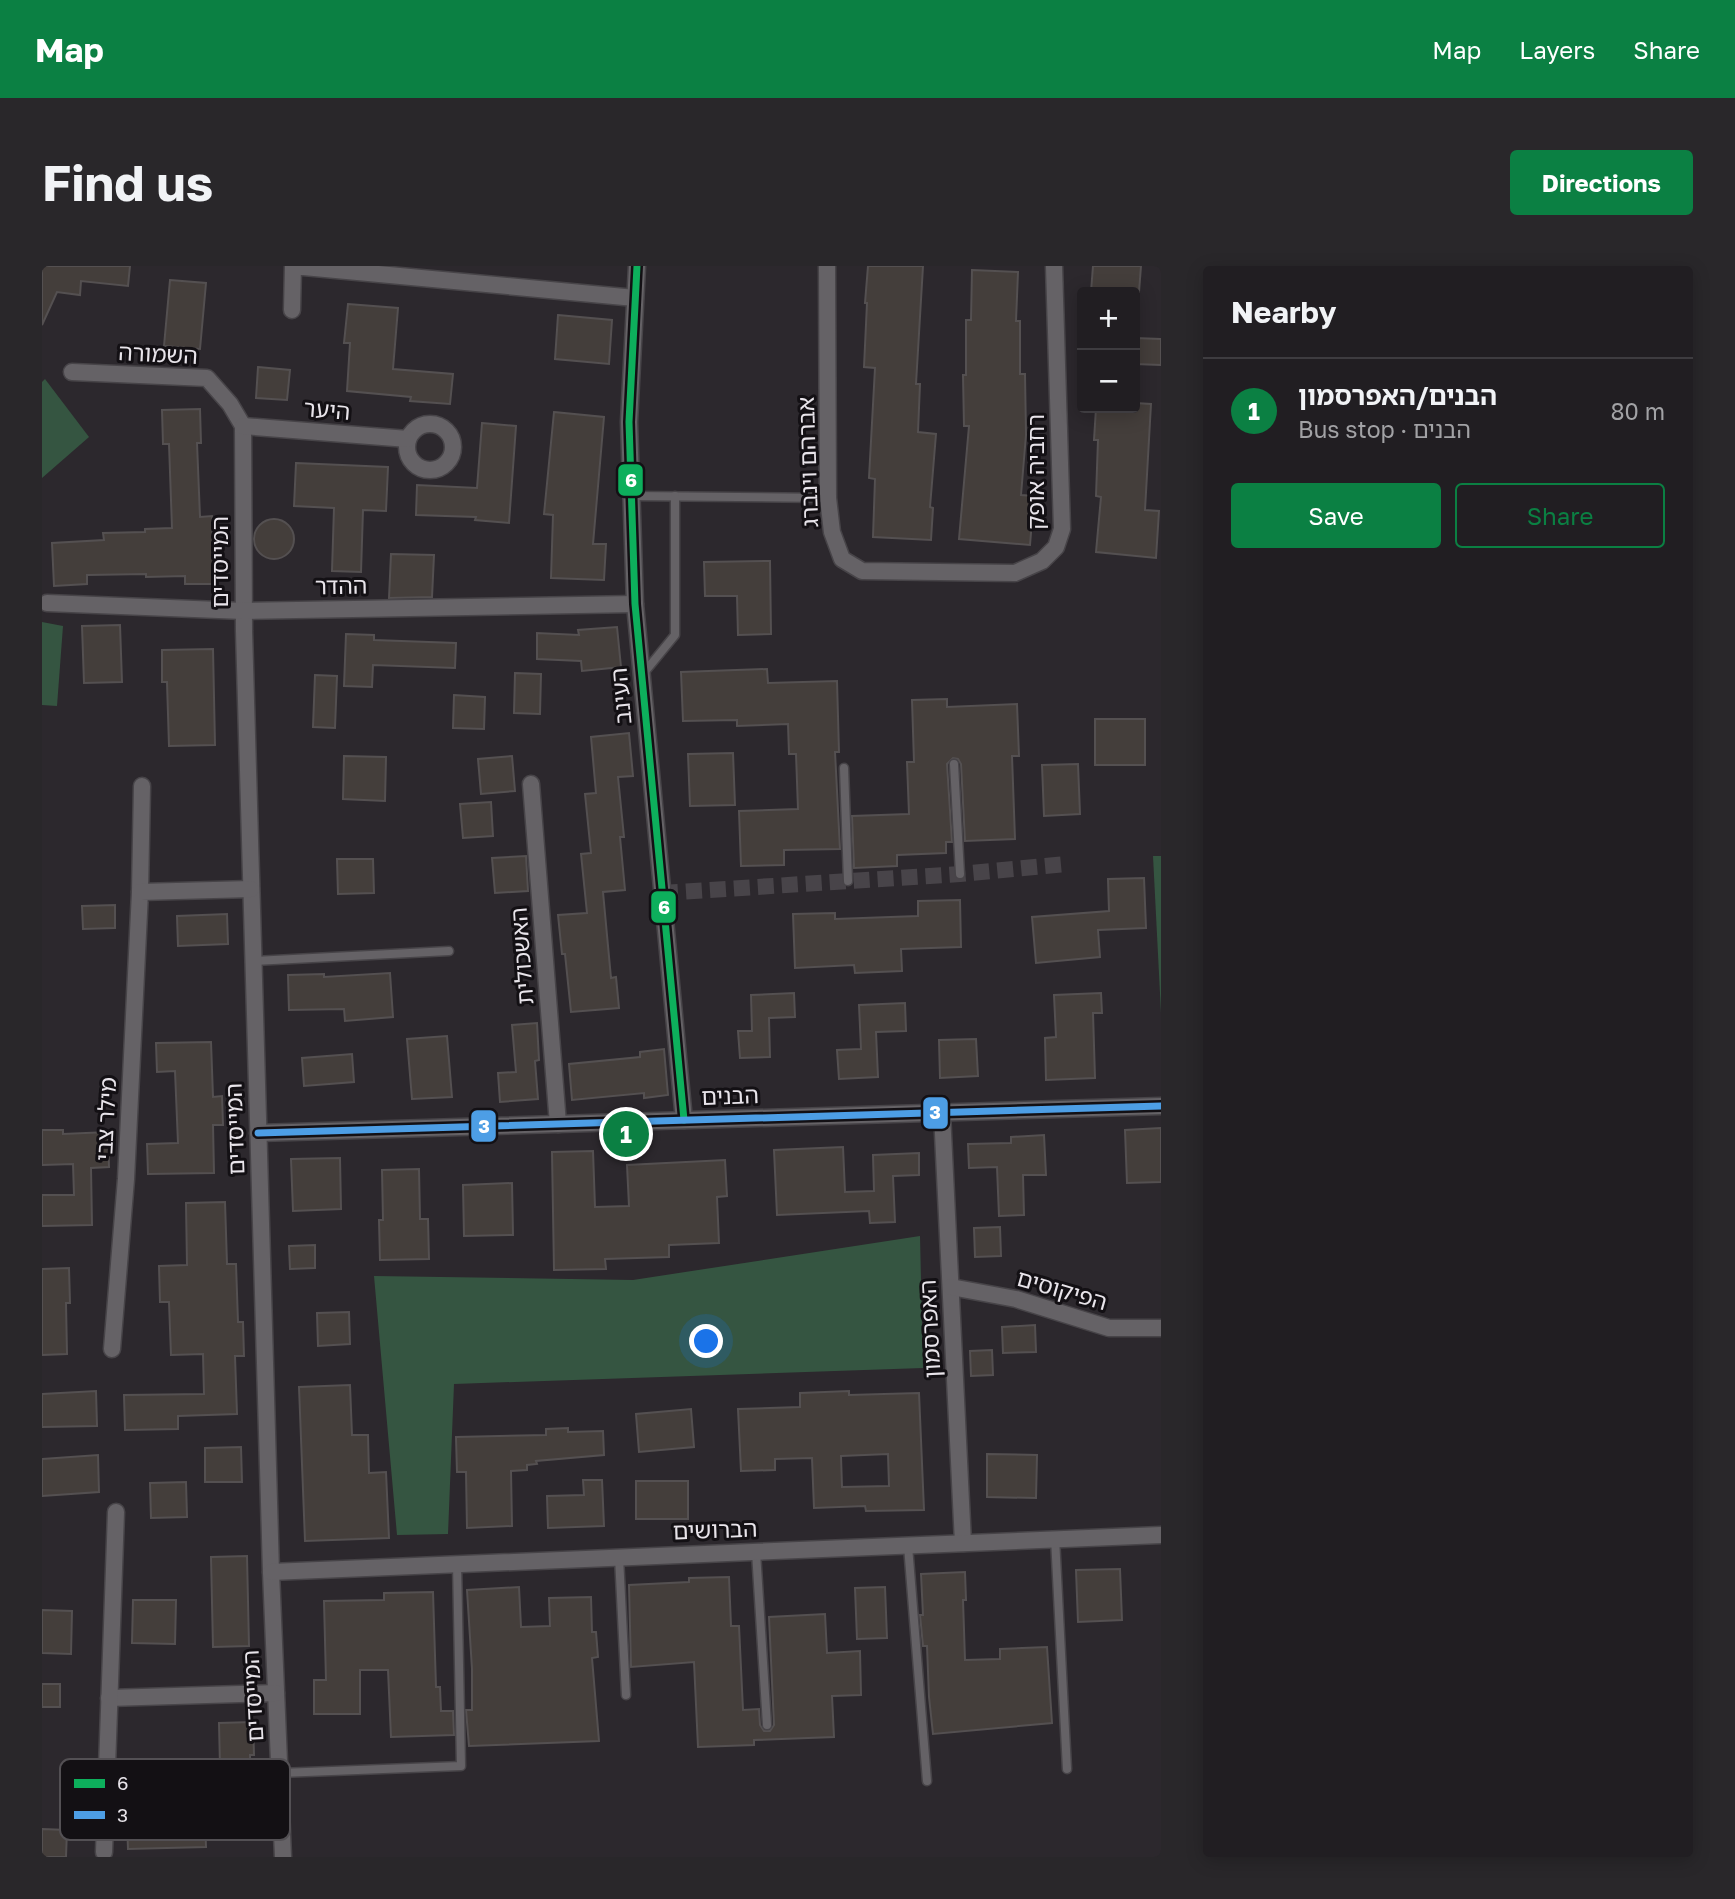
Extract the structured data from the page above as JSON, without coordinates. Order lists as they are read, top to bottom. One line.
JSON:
{"streets":{"street":["השמורה","היער","אברהם וינברג","רחביה אופק","המייסדים","ההדר","העינב","האשכולית","הבנים","מילר צבי","הפיקוסים","האפרסמון","הברושים"]},"crossings":[["השמורה","היער"],["השמורה","המייסדים"],["היער","המייסדים"],["אברהם וינברג","רחביה אופק"],["המייסדים","ההדר"],["המייסדים","הבנים"],["המייסדים","הברושים"],["ההדר","העינב"],["העינב","הבנים"],["האשכולית","הבנים"],["הבנים","האפרסמון"],["הפיקוסים","האפרסמון"],["האפרסמון","הברושים"]],"lines":["transit line 6","transit line 3"],"legend":["6","3"],"page":{"header":"Map","nav":["Map","Layers","Share"],"buttons":["Directions",["Save","Share"]],"title":"Find us","heading":"Nearby","map_buttons":["+","−"],"list":[{"mark":"1","name":"הבנים/האפרסמון","note":"Bus stop · הבנים","value":"80 m"}],"pins":"1"}}
